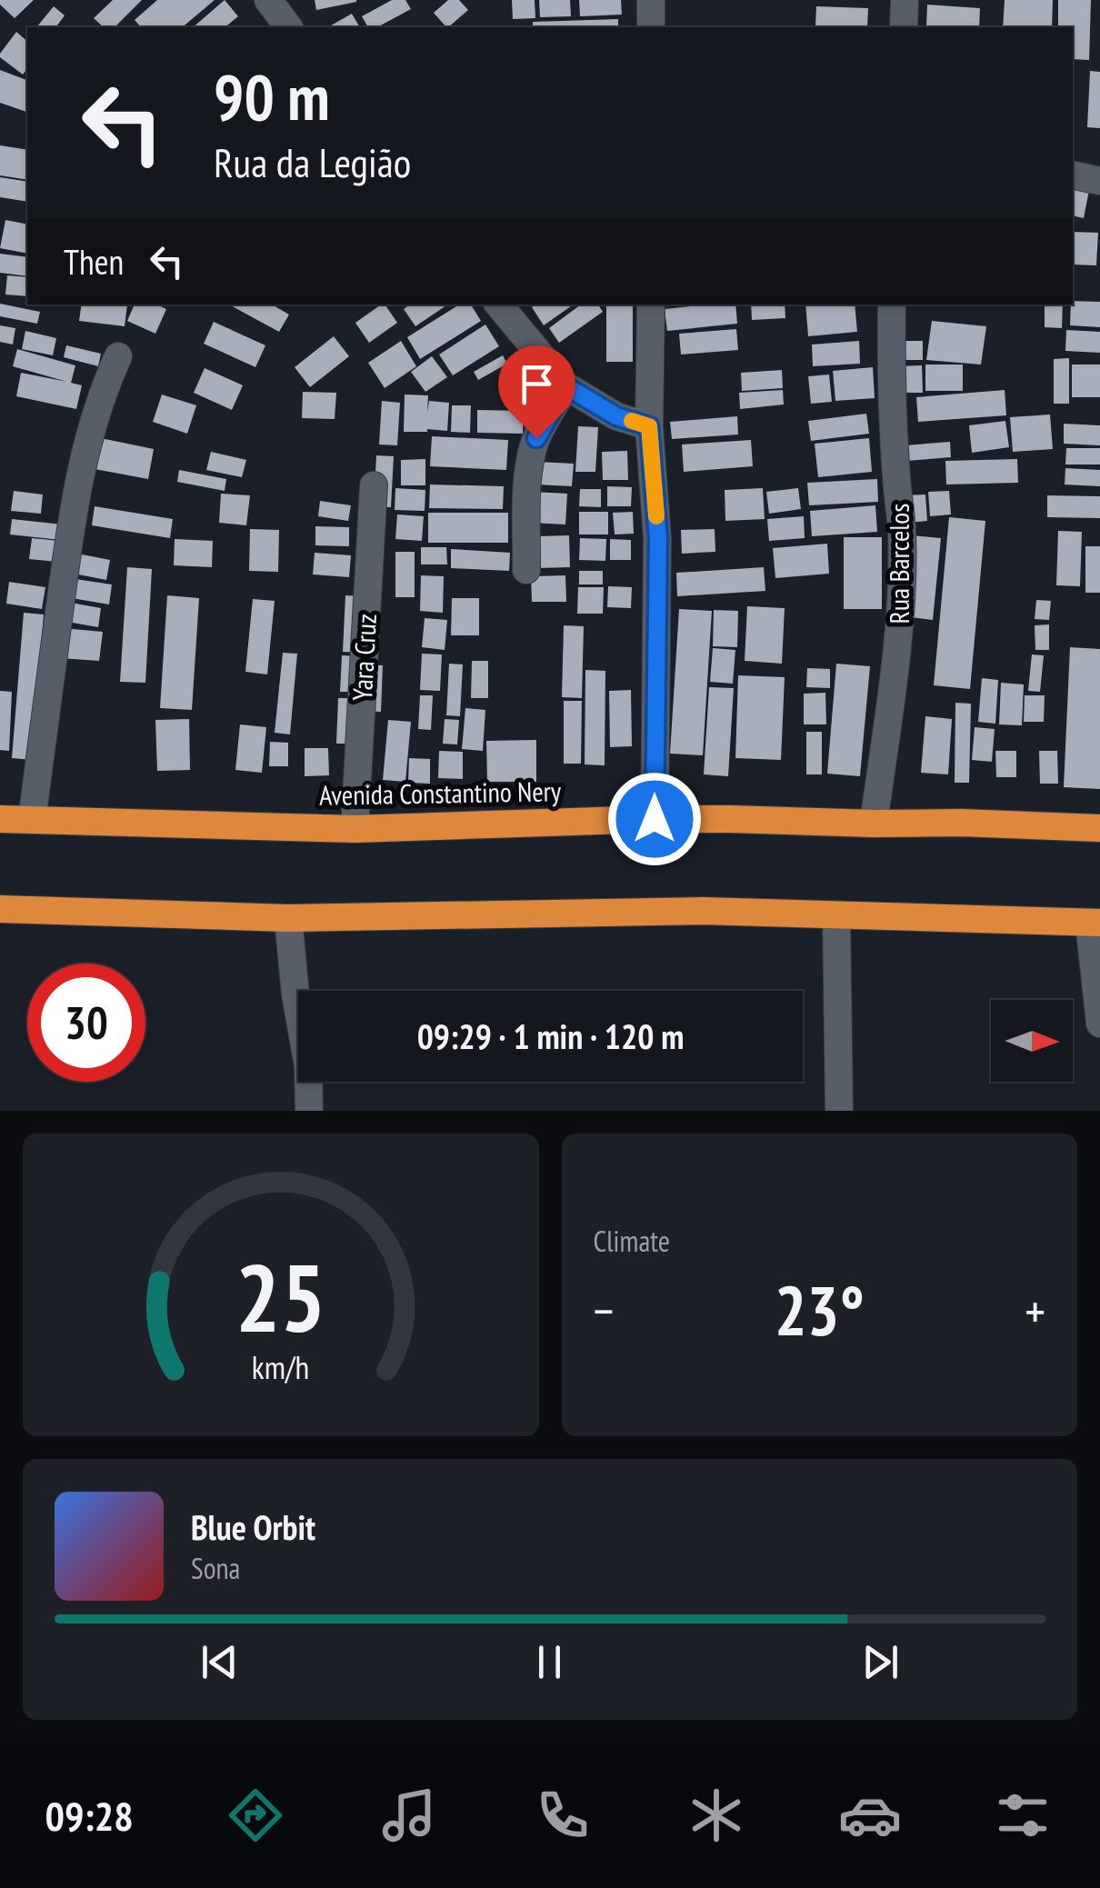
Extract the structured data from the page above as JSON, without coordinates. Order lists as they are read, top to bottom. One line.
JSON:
{"streets":{"highway":["Avenida Constantino Nery"],"street":["Rua Barcelos","Yara Cruz"]},"crossings":[["Rua Barcelos","Avenida Constantino Nery"],["Yara Cruz","Avenida Constantino Nery"]],"north":"right","page":{"turn":["90 m","Rua da Legião"],"then":"Then","limit":"30","trip":"09:29 · 1 min · 120 m","tile":"Climate","heat":["−","23°","+"],"song":["Blue Orbit","Sona"],"tabs":"09:28","gauge":["25","km/h"]}}
